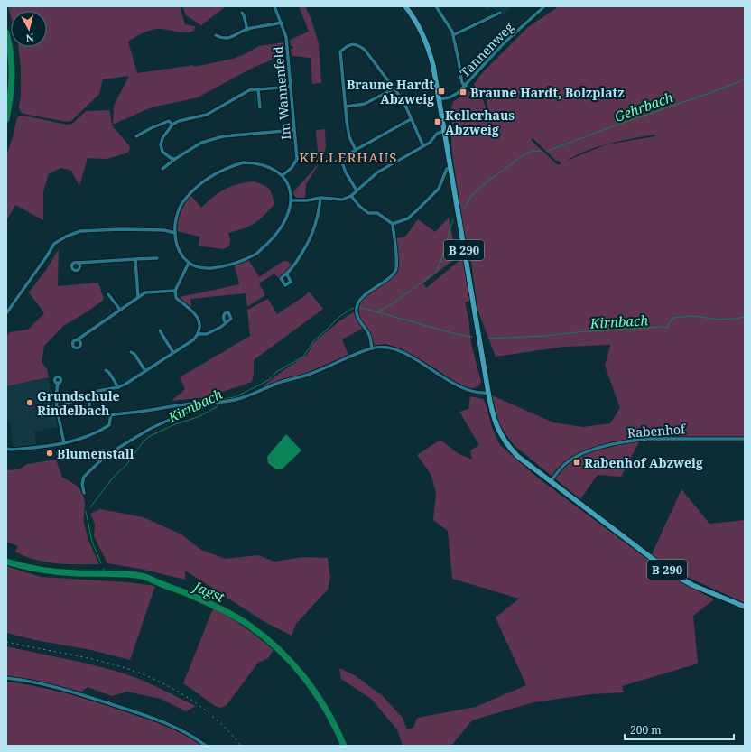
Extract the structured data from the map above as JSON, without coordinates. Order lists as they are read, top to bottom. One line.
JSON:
{"streets":{"main road":["B 290"],"street":["Tannenweg","Im Wannenfeld","Rabenhof"]},"crossings":[["Tannenweg","B 290"],["B 290","Rabenhof"]],"districts":["KELLERHAUS"],"water":["Gehrbach","Kirnbach","Jagst"],"places":{"transit":["Braune Hardt Abzweig","Braune Hardt, Bolzplatz","Kellerhaus Abzweig","Rabenhof Abzweig"],"other":["Grundschule Rindelbach","Blumenstall"]},"scale_bar":"200 m","north":"bottom"}
